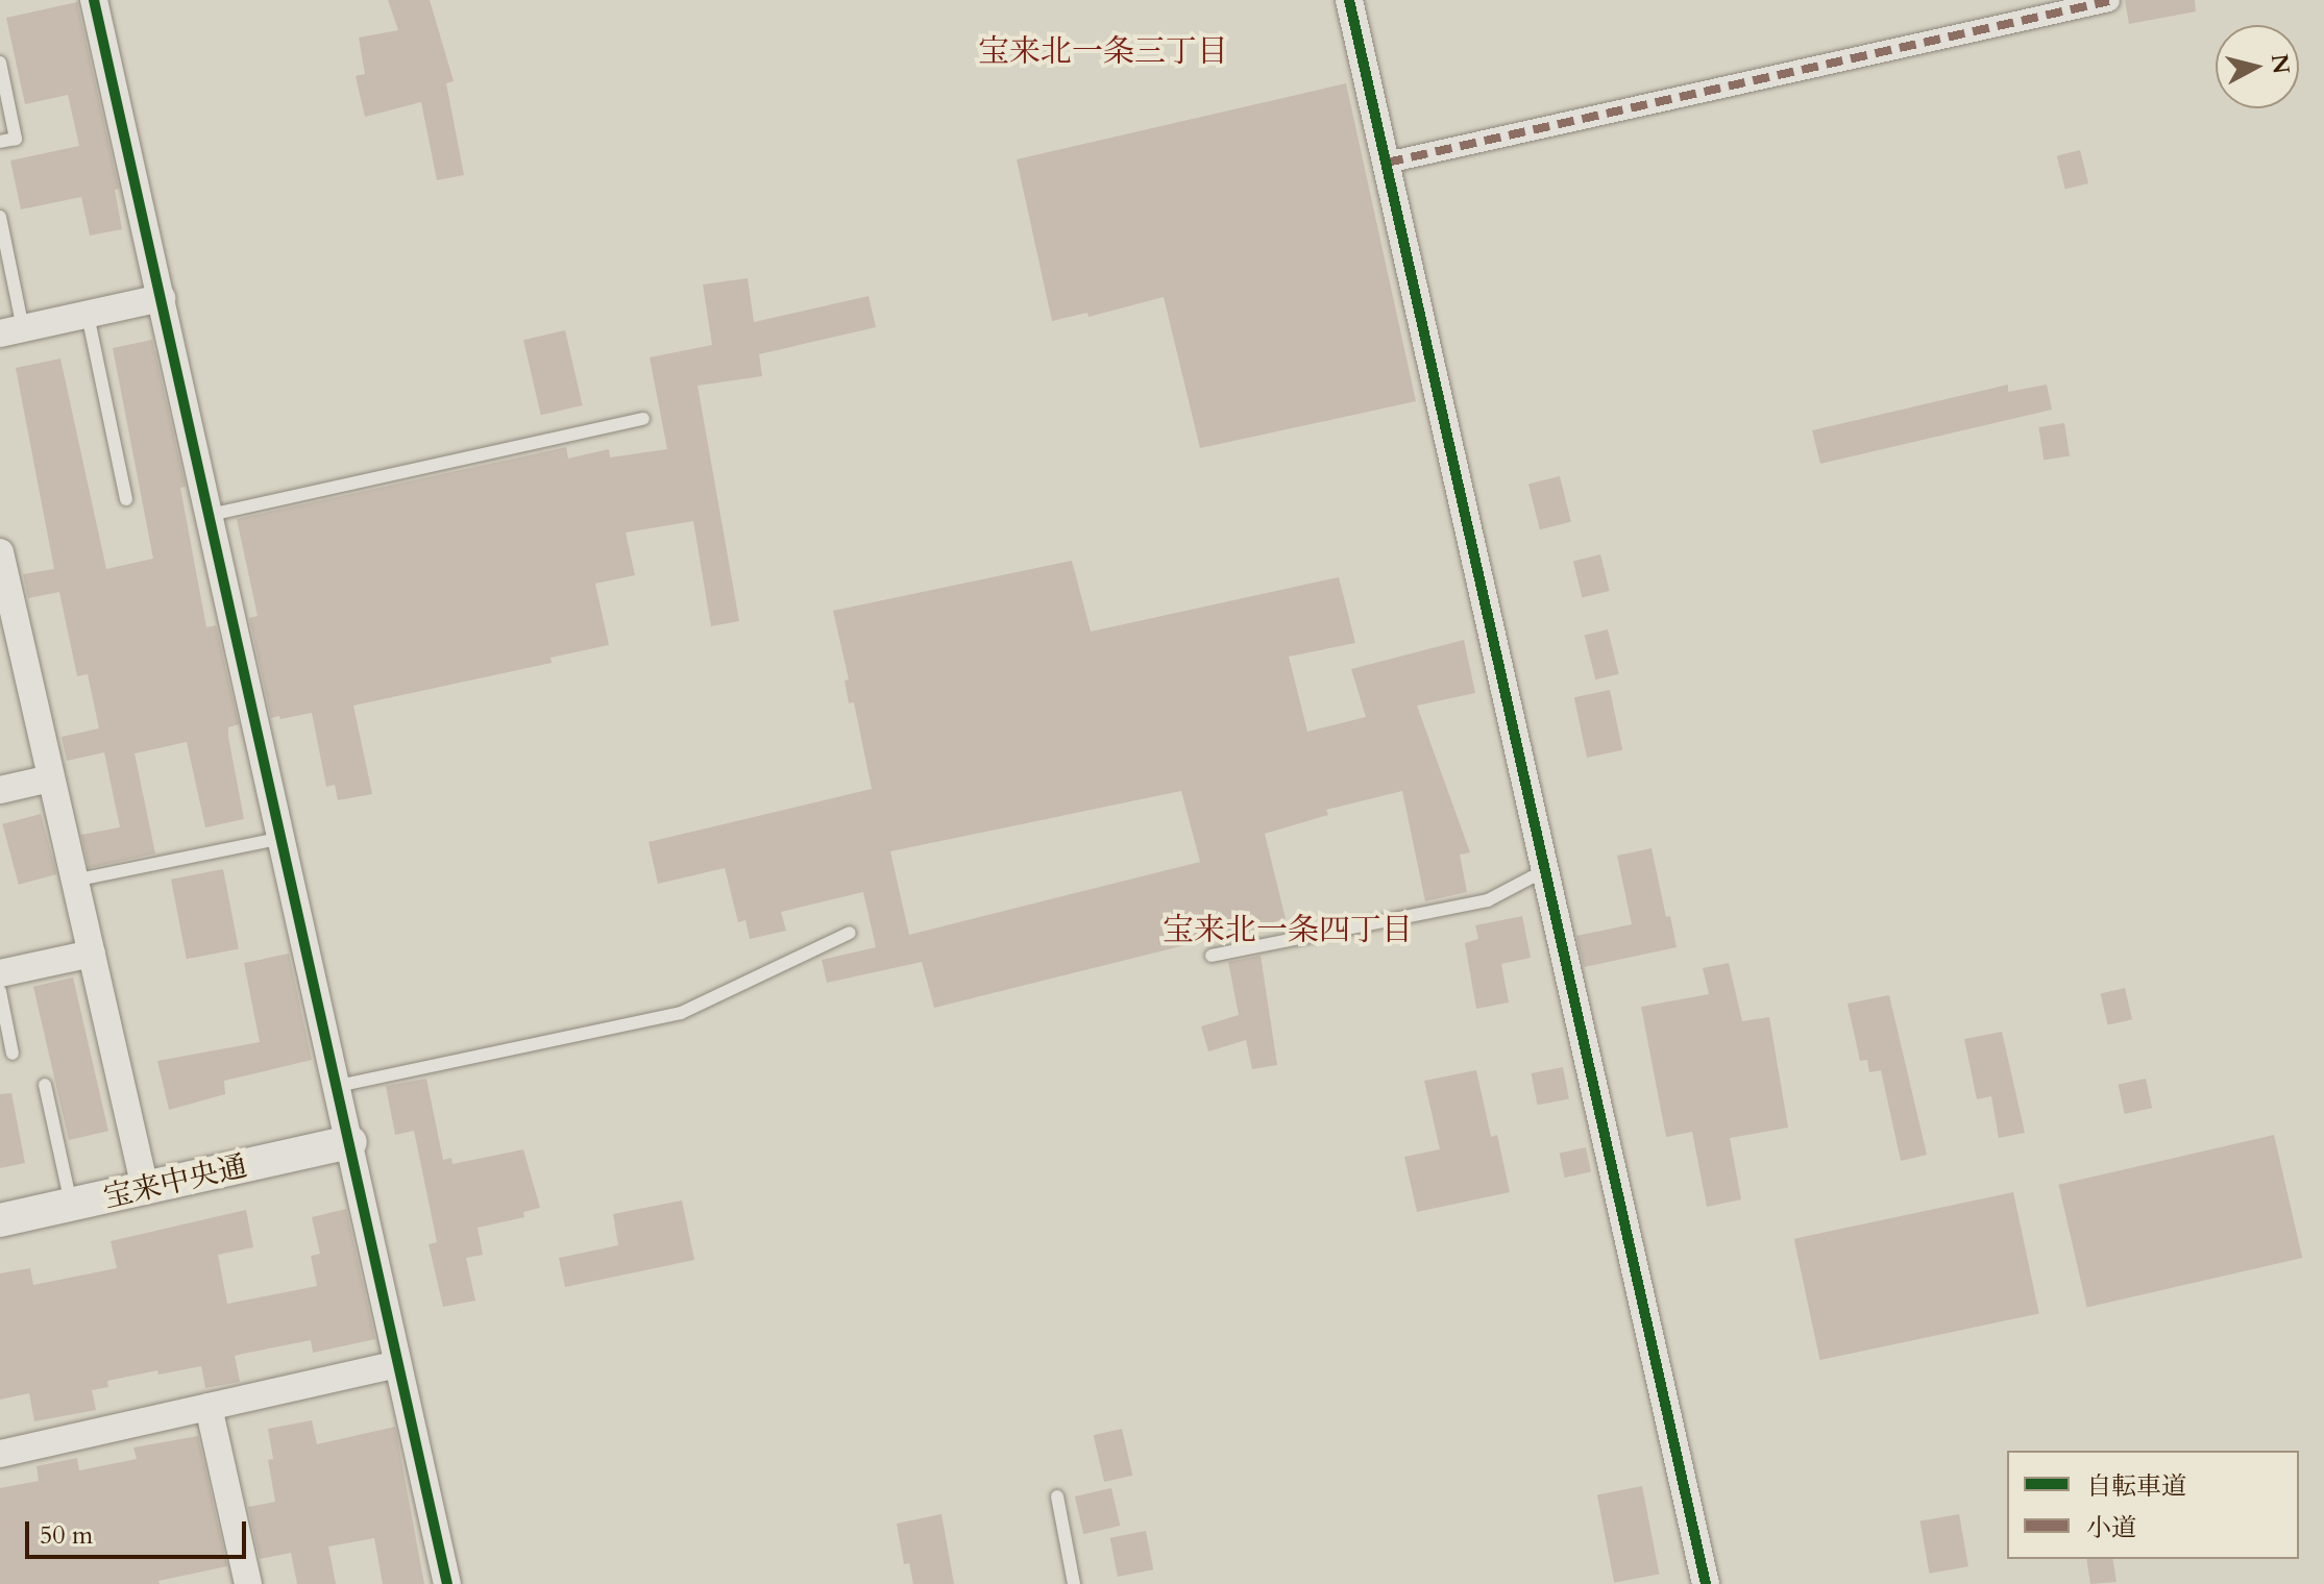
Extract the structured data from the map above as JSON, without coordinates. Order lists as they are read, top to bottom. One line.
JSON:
{"streets":{"street":["宝来中央通"]},"districts":["宝来北一条三丁目","宝来北一条四丁目"],"legend":["自転車道","小道"],"scale_bar":"50 m","north":"right"}
